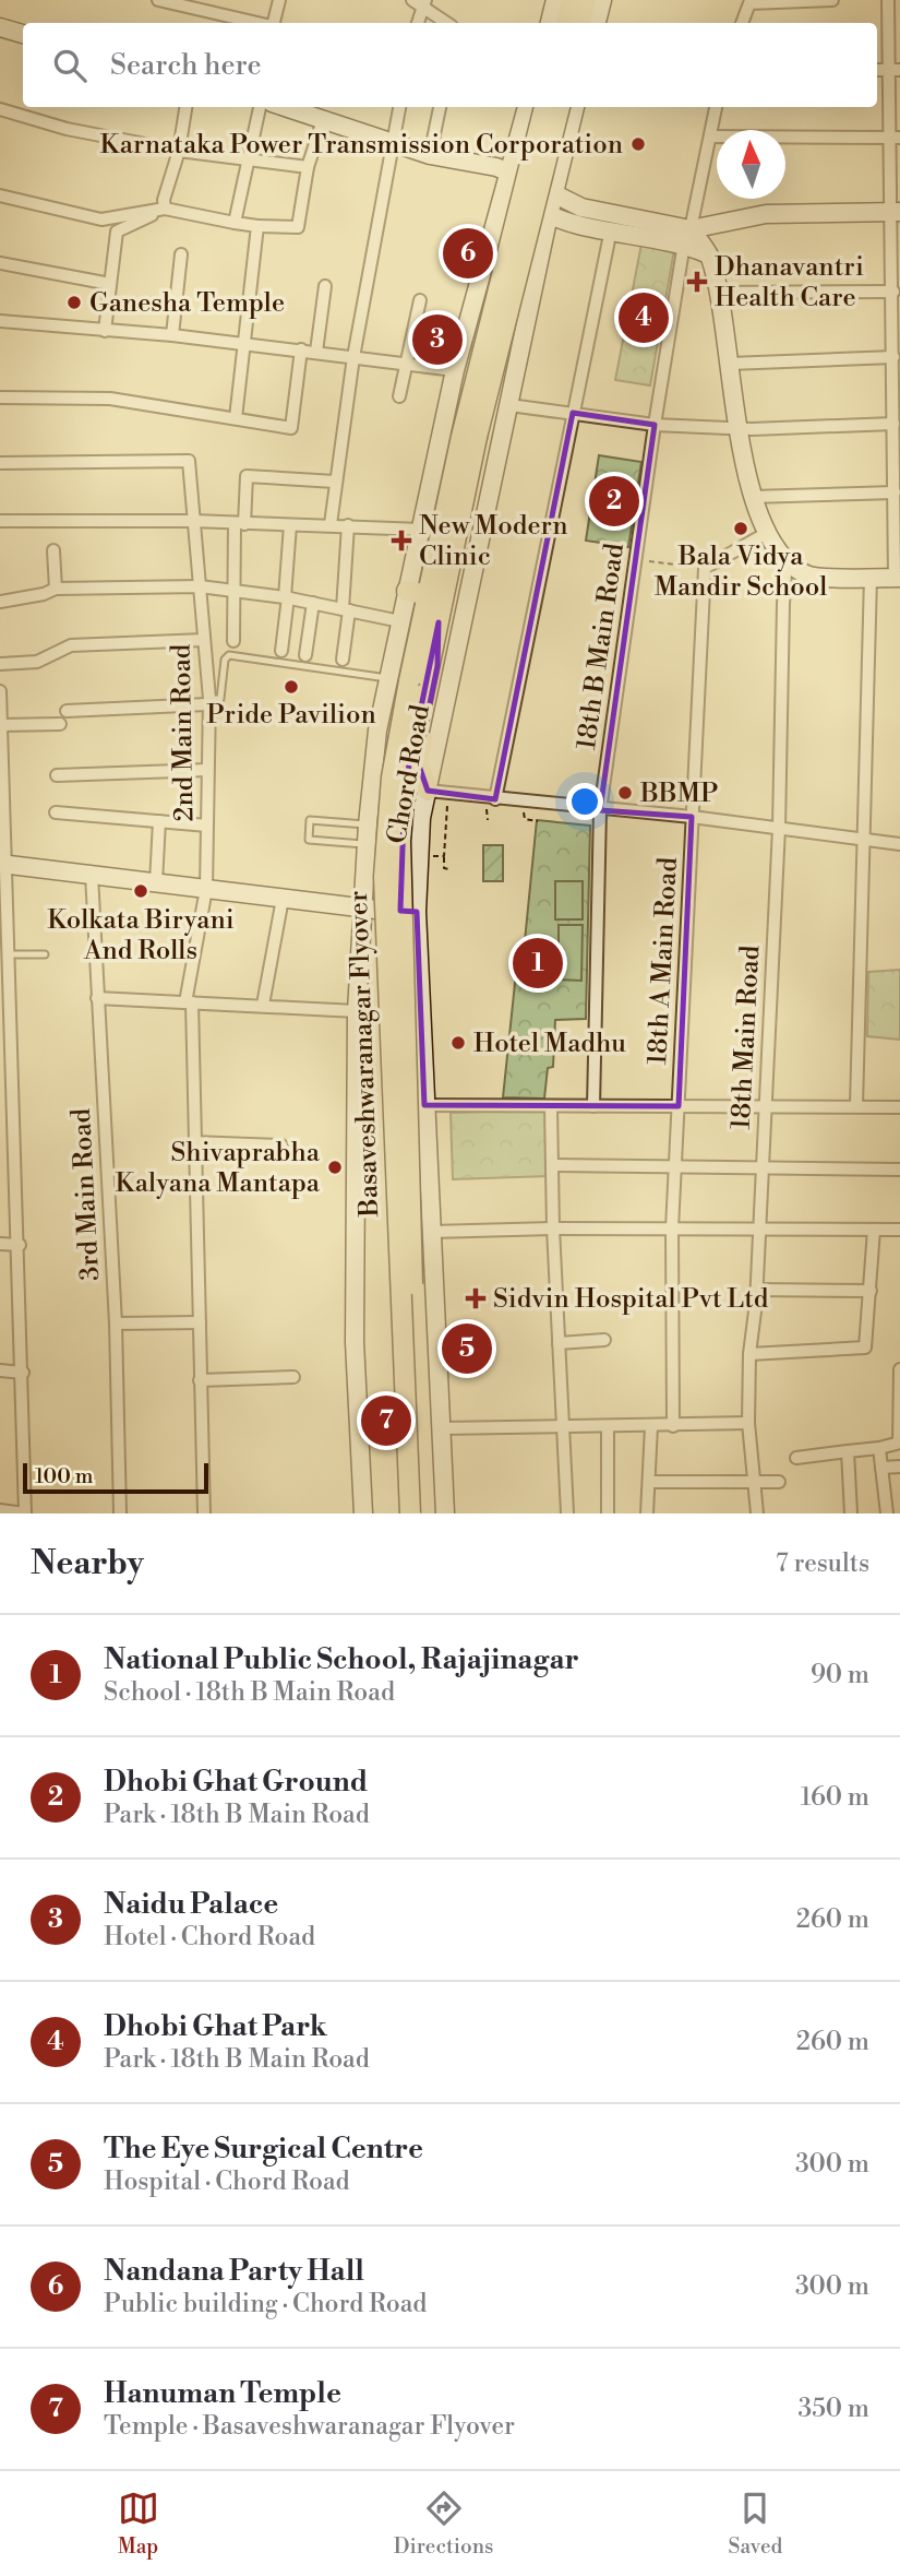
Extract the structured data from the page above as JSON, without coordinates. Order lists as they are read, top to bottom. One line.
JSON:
{"streets":{"main road":["Basaveshwaranagar Flyover"],"street":["18th B Main Road","2nd Main Road","Chord Road","18th A Main Road","18th Main Road","3rd Main Road"]},"places":{"other":["Karnataka Power Transmission Corporation","Ganesha Temple","Bala Vidya Mandir School","Pride Pavilion","BBMP","Kolkata Biryani And Rolls","Hotel Madhu","Shivaprabha Kalyana Mantapa"],"health":["Dhanavantri Health Care","New Modern Clinic","Sidvin Hospital Pvt Ltd"]},"scale_bar":"100 m","north":"top","page":{"search":"Search here","pins":["6","4","3","2","1","5","7"],"scale":"100 m","heading":["Nearby","7 results"],"list":[{"mark":"1","name":"National Public School, Rajajinagar","note":"School · 18th B Main Road","value":"90 m"},{"mark":"2","name":"Dhobi Ghat Ground","note":"Park · 18th B Main Road","value":"160 m"},{"mark":"3","name":"Naidu Palace","note":"Hotel · Chord Road","value":"260 m"},{"mark":"4","name":"Dhobi Ghat Park","note":"Park · 18th B Main Road","value":"260 m"},{"mark":"5","name":"The Eye Surgical Centre","note":"Hospital · Chord Road","value":"300 m"},{"mark":"6","name":"Nandana Party Hall","note":"Public building · Chord Road","value":"300 m"},{"mark":"7","name":"Hanuman Temple","note":"Temple · Basaveshwaranagar Flyover","value":"350 m"}],"nav":["Map","Directions","Saved"]}}
